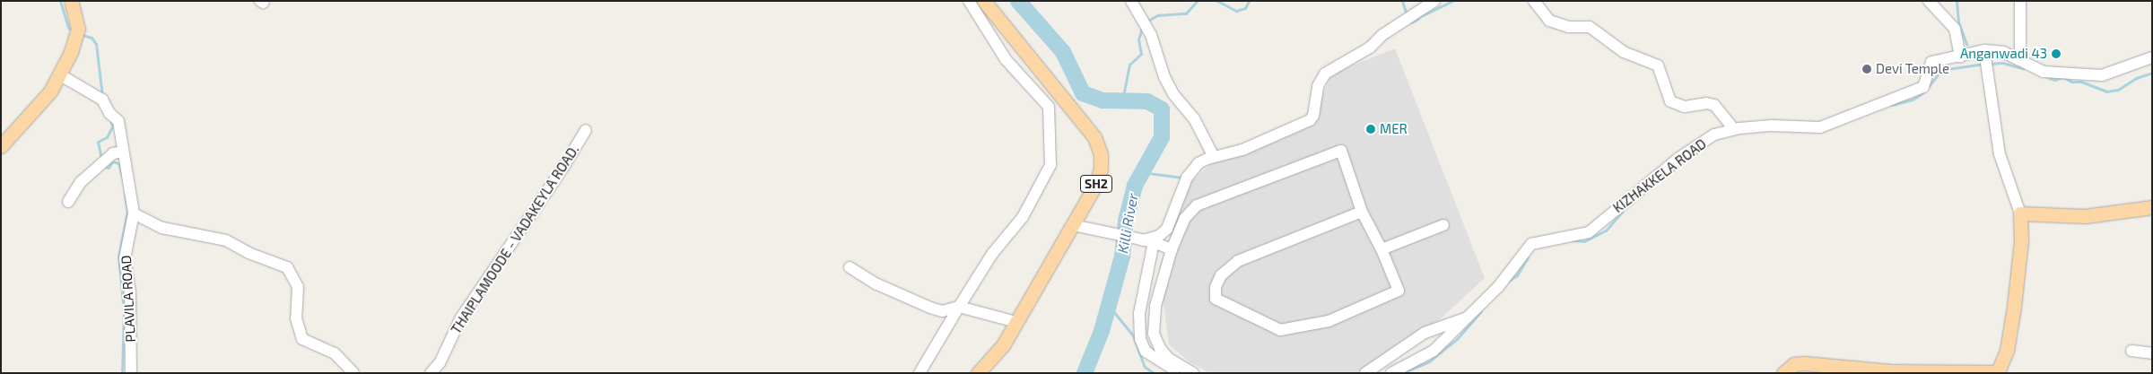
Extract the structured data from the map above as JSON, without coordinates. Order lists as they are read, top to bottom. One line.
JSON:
{"streets":{"main road":["SH2"],"street":["KIZHAKKELA ROAD","THAIPLAMOODE - VADAKEYLA ROAD.","PLAVILA ROAD"]},"water":["Killi River"],"places":["Anganwadi 43","Devi Temple","MER"]}
